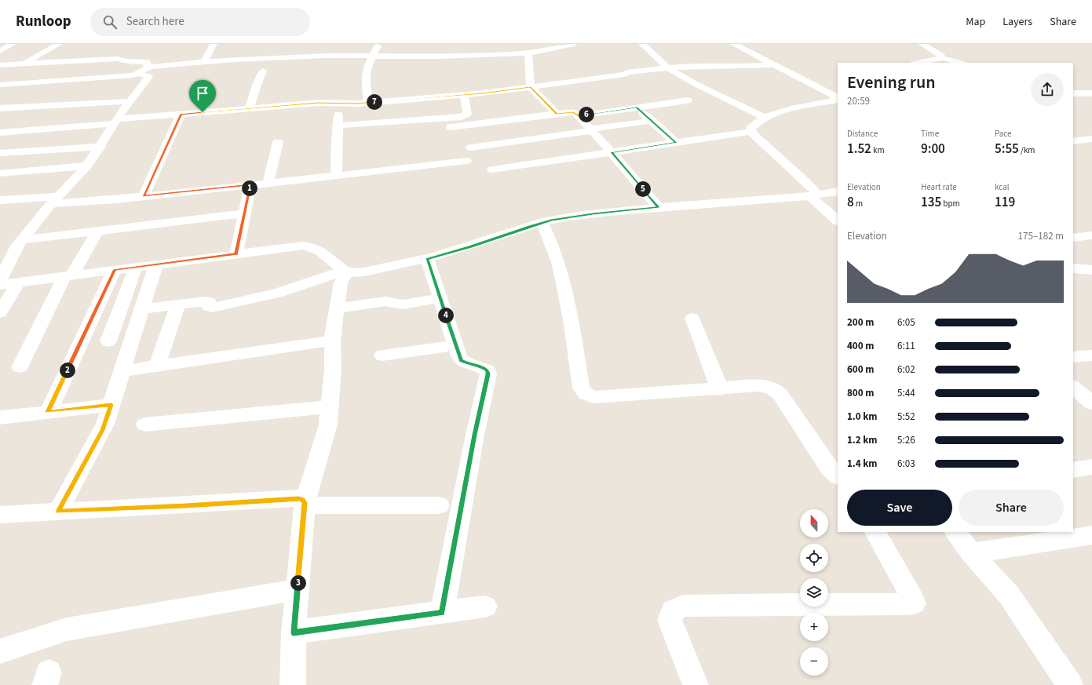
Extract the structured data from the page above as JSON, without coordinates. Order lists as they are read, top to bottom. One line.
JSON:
{"north":"top","page":{"header":"Runloop","search":"Search here","nav":["Map","Layers","Share"],"heading":["Evening run","20:59"],"pins":["7","6","1","5","4","2","3"],"stats":[["Distance","1.52 km"],["Time","9:00"],["Pace","5:55 /km"],["Elevation","8 m"],["Heart rate","135 bpm"],["kcal","119"]],"chart":["Elevation","175–182 m"],"list":[{"name":"200 m","note":"6:05"},{"name":"400 m","note":"6:11"},{"name":"600 m","note":"6:02"},{"name":"800 m","note":"5:44"},{"name":"1.0 km","note":"5:52"},{"name":"1.2 km","note":"5:26"},{"name":"1.4 km","note":"6:03"}],"buttons":["Save","Share"],"map_buttons":["+","−"]}}
